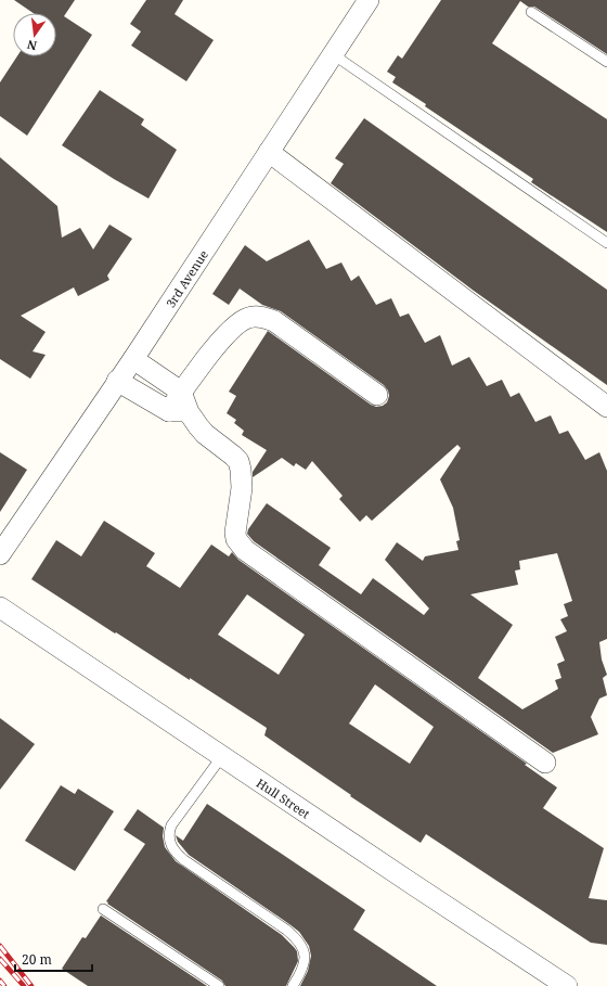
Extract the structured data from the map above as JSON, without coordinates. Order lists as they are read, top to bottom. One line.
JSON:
{"streets":{"street":["3rd Avenue","Hull Street"]},"scale_bar":"20 m","north":"bottom"}
